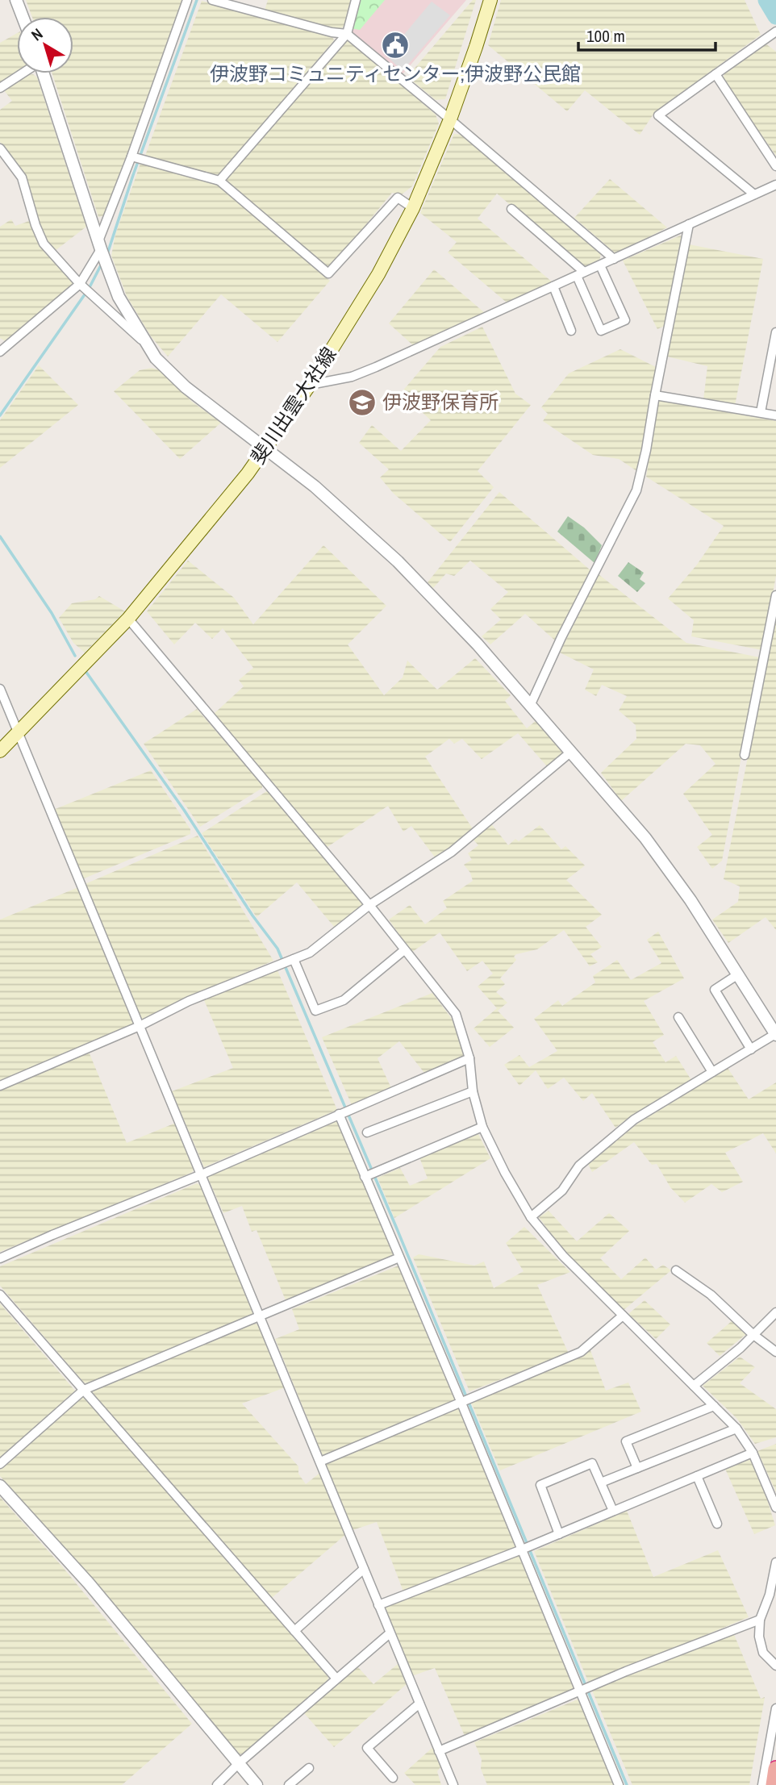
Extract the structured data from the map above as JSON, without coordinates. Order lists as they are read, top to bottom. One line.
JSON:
{"streets":{"main road":["斐川出雲大社線"]},"places":{"public building":["伊波野コミュニティセンター;伊波野公民館"],"school or university":["伊波野保育所"]},"scale_bar":"100 m","north":"top left"}
